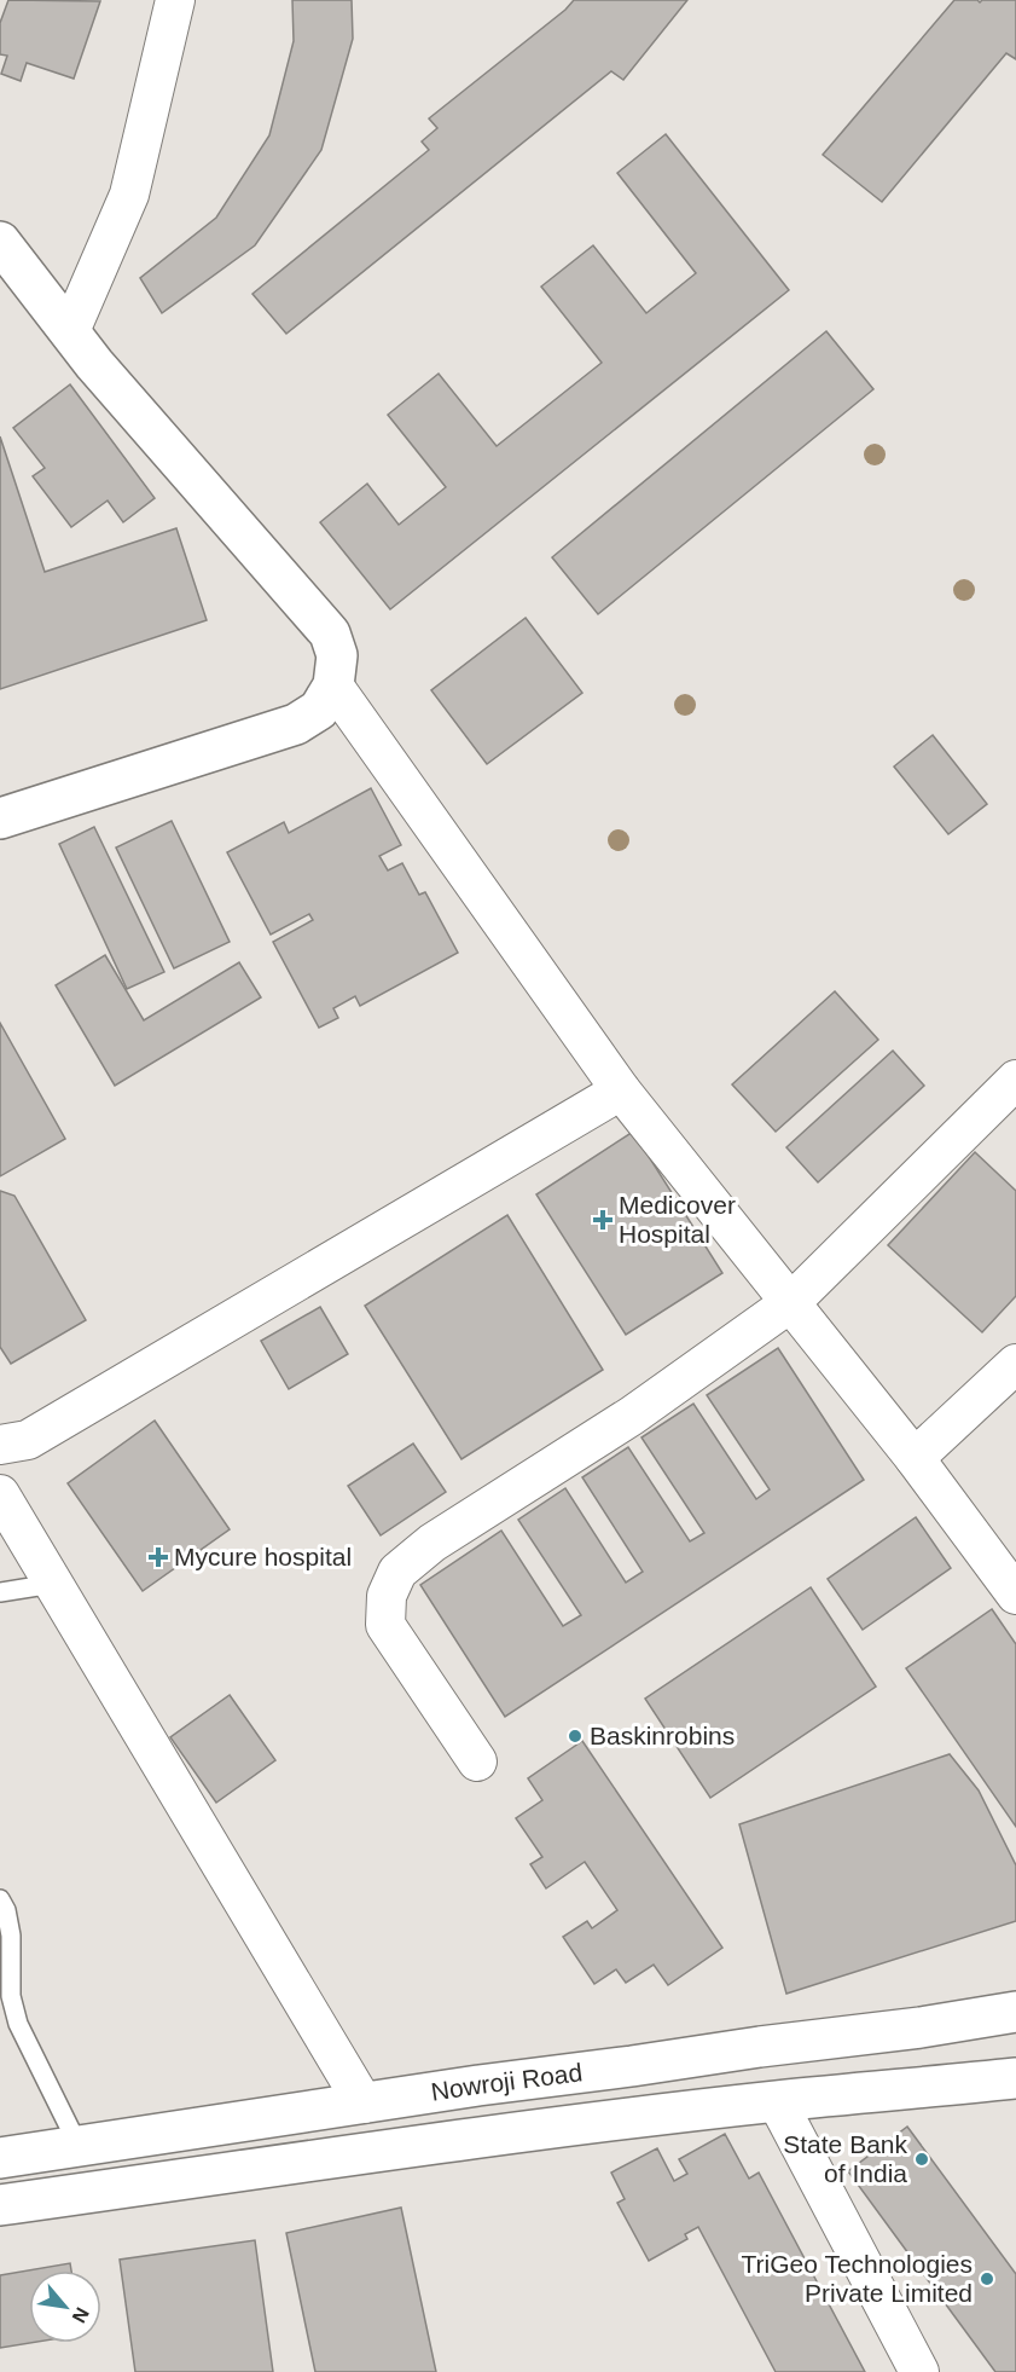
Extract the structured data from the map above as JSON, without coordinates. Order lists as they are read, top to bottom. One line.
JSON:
{"streets":{"street":["Nowroji Road"]},"places":{"health":["Medicover Hospital","Mycure hospital"],"other":["Baskinrobins","State Bank of India","TriGeo Technologies Private Limited"]},"north":"bottom right"}
